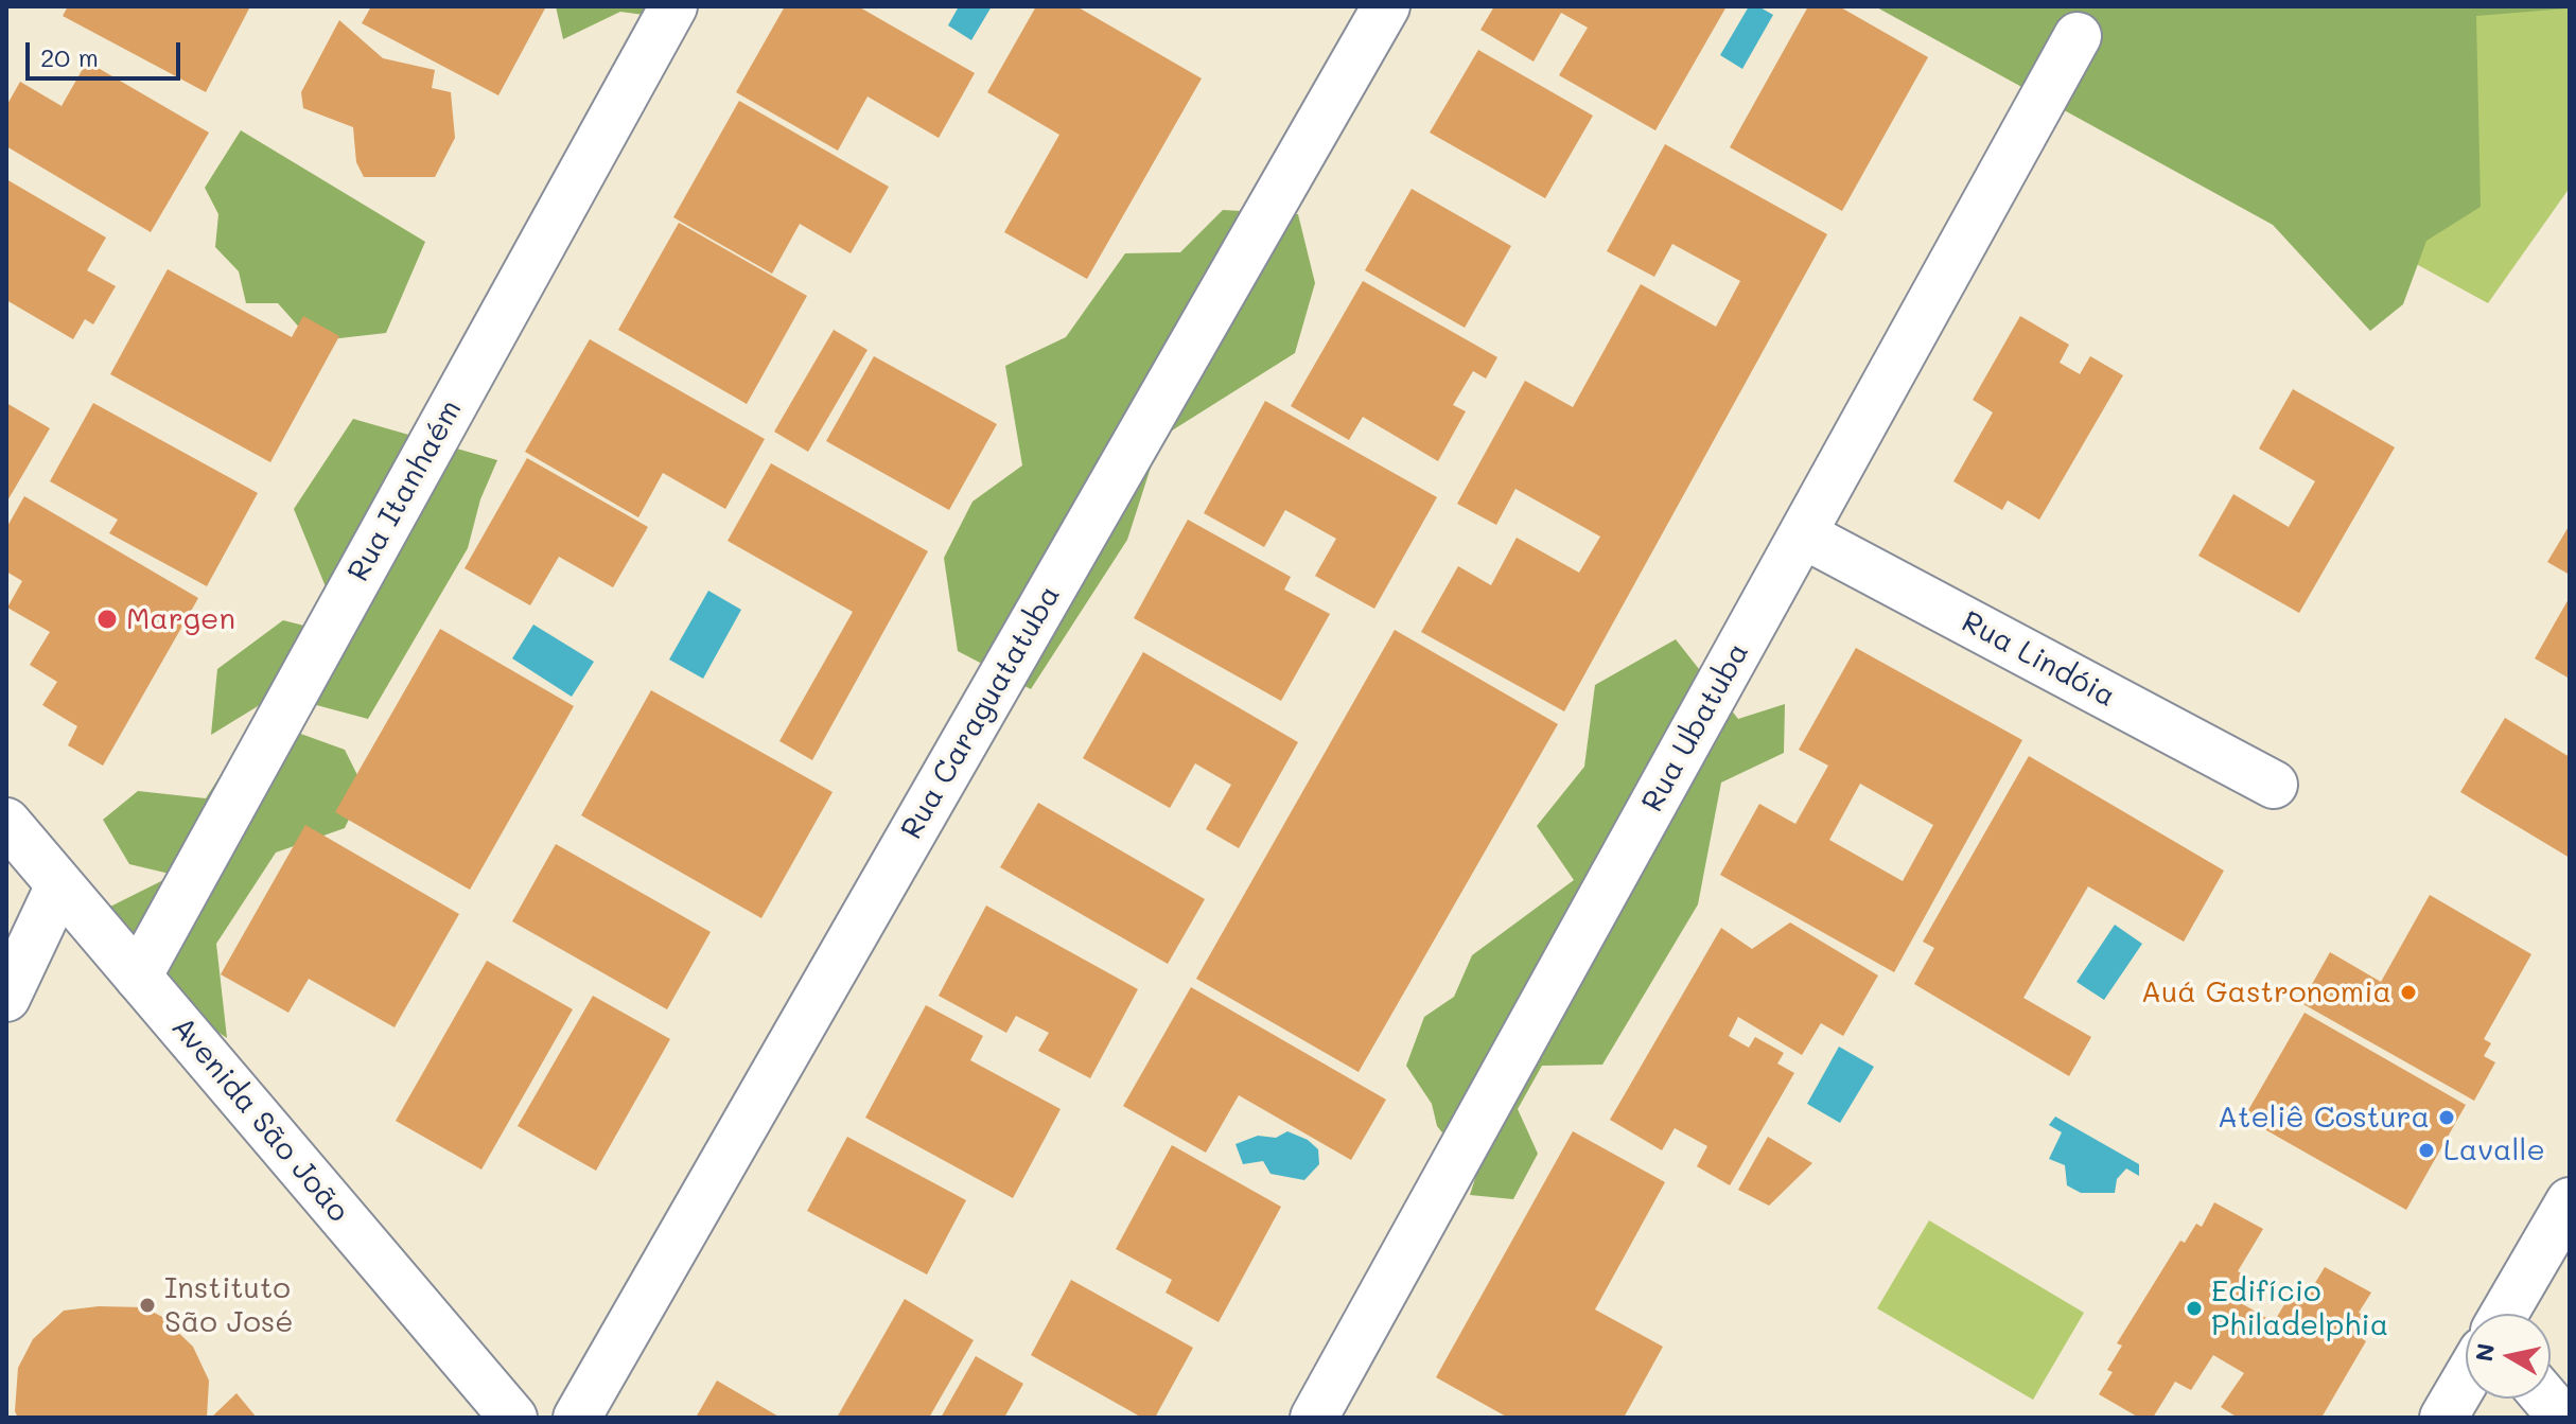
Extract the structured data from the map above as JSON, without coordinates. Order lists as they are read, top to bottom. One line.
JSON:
{"streets":{"street":["Rua Itanhaém","Rua Lindóia","Rua Caraguatatuba","Rua Ubatuba","Avenida São João"]},"crossings":[["Rua Itanhaém","Avenida São João"],["Rua Lindóia","Rua Ubatuba"]],"places":["Margen","Auá Gastronomia","Ateliê Costura","Lavalle","Instituto São José","Edifício Philadelphia"],"scale_bar":"20 m","north":"left"}
